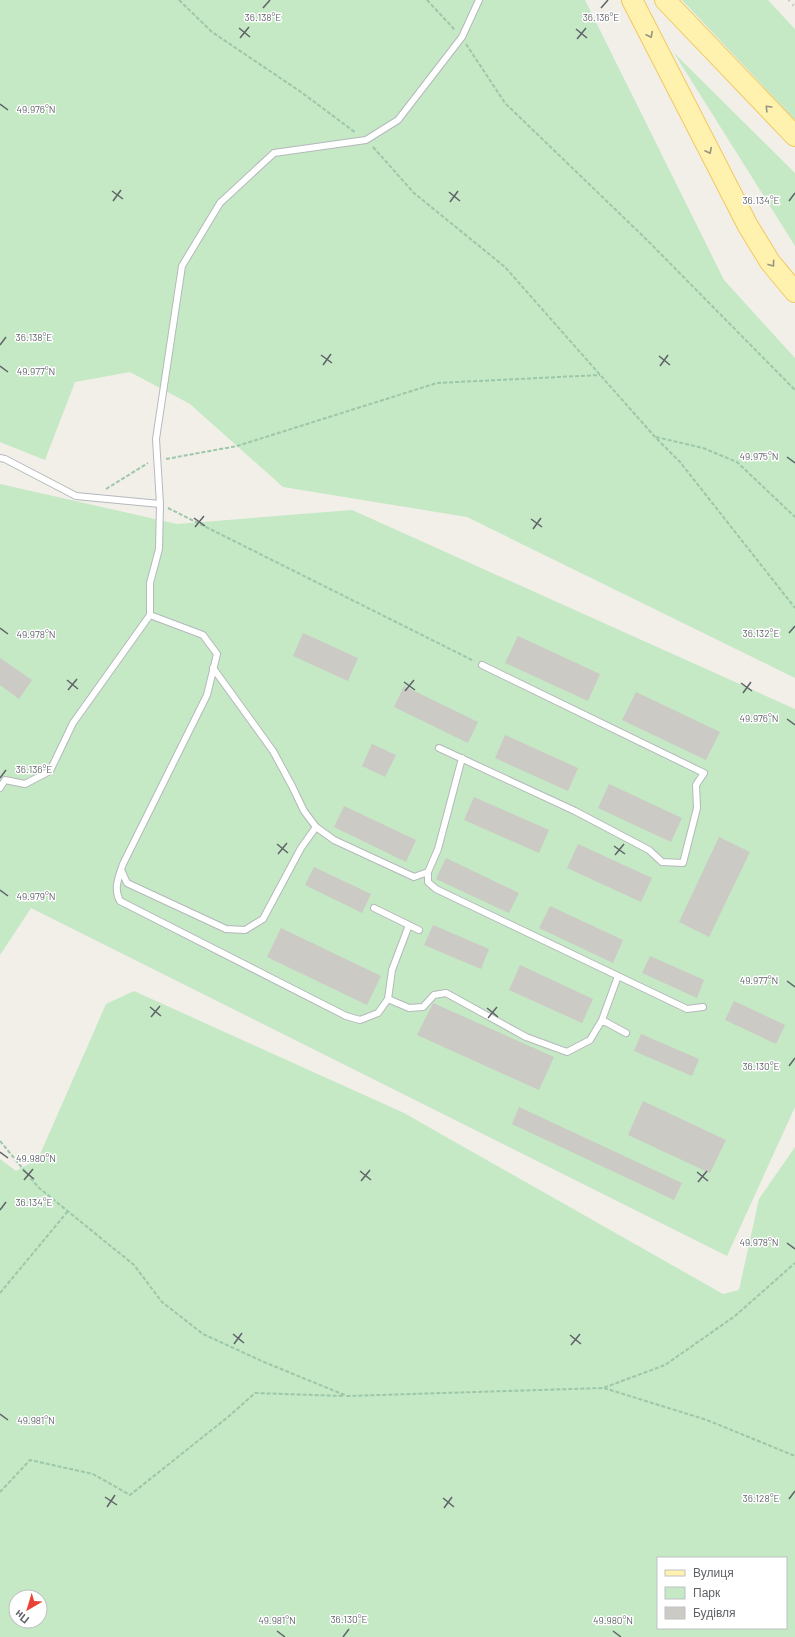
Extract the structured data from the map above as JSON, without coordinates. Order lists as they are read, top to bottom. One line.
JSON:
{"legend":["Вулиця","Парк","Будівля"],"north":"bottom left","coordinates":["36.138°E","36.136°E","49.976°N","36.134°E","49.977°N","49.975°N","36.132°E","49.978°N","49.979°N","36.130°E","49.980°N","49.981°N","36.128°E"]}
